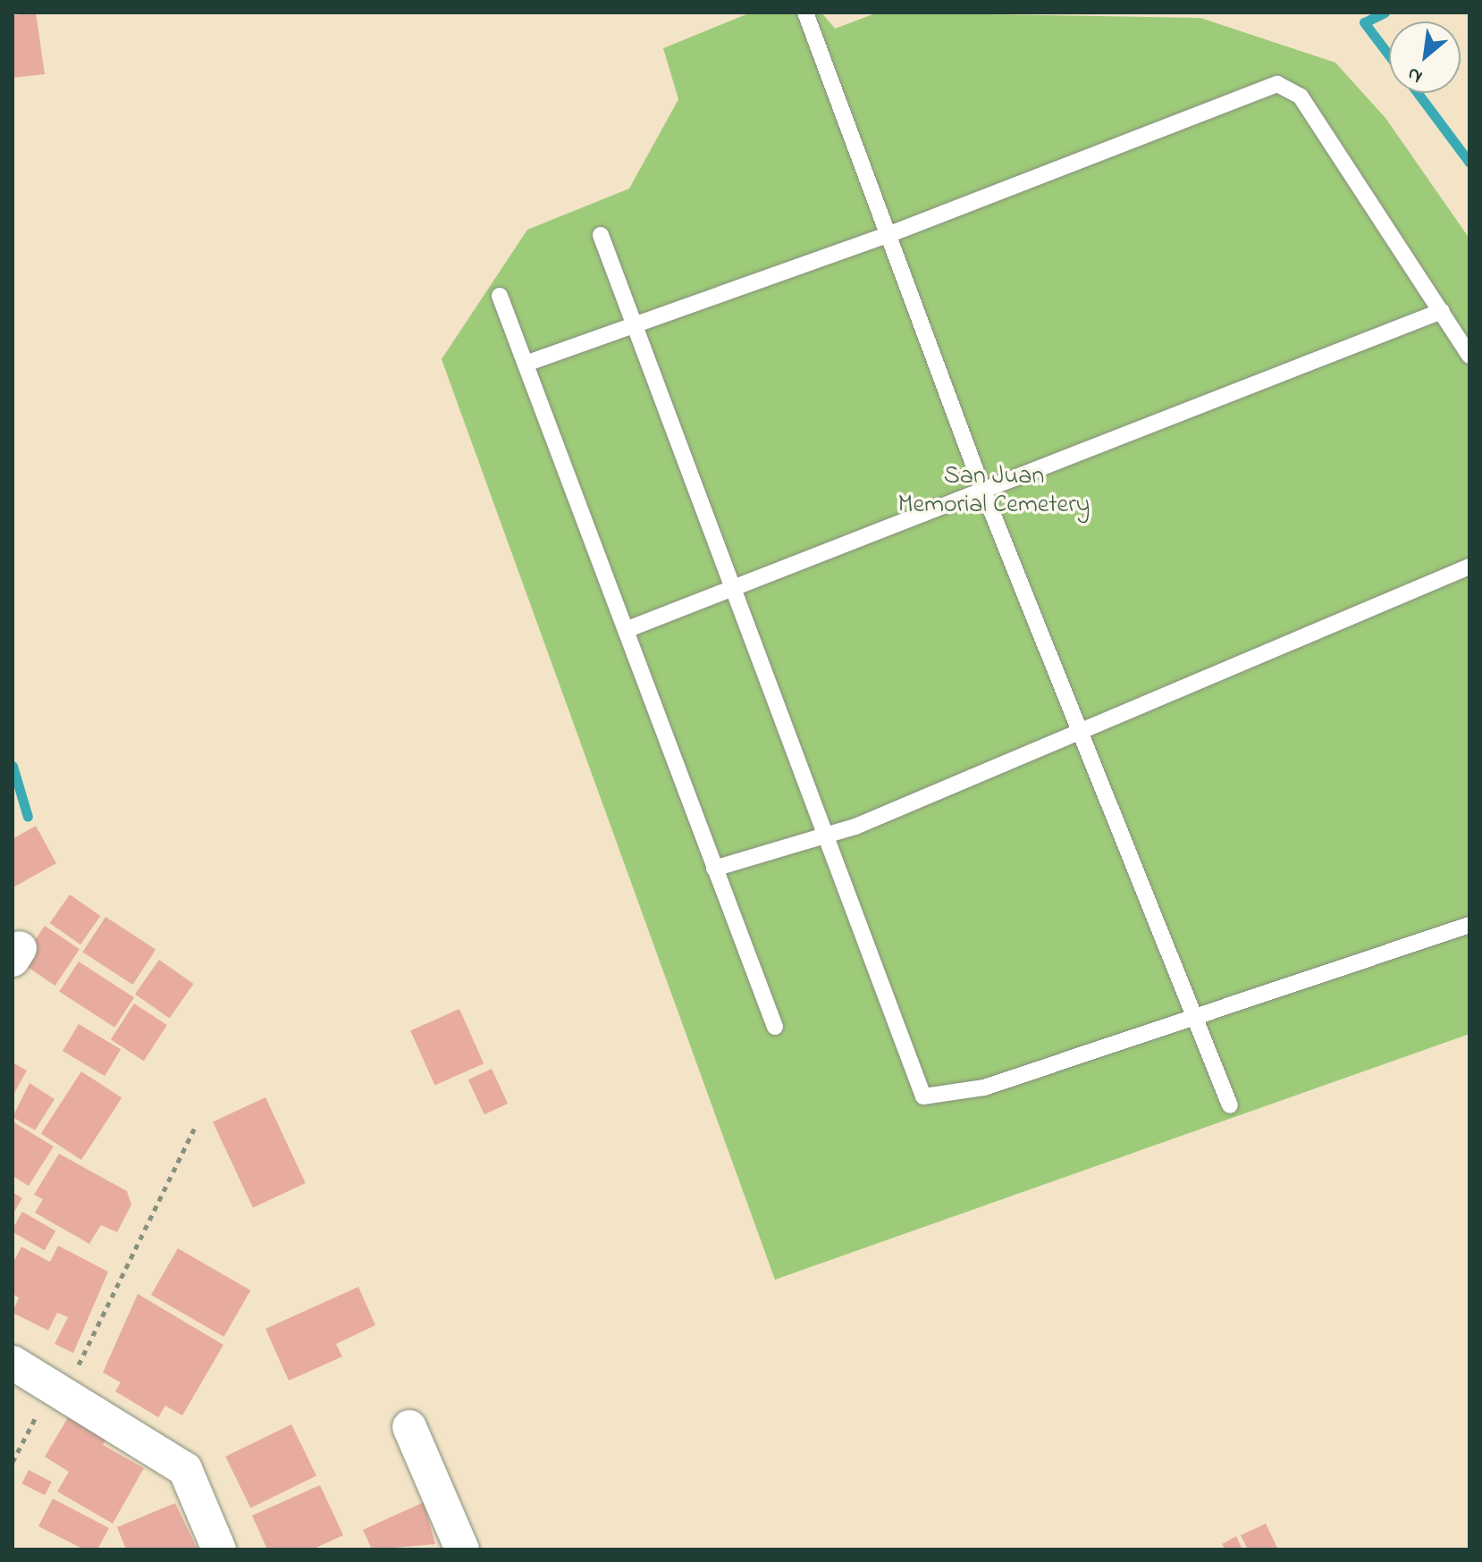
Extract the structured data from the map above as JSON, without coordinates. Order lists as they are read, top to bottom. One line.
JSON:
{"parks":["San Juan Memorial Cemetery"],"north":"bottom left"}
